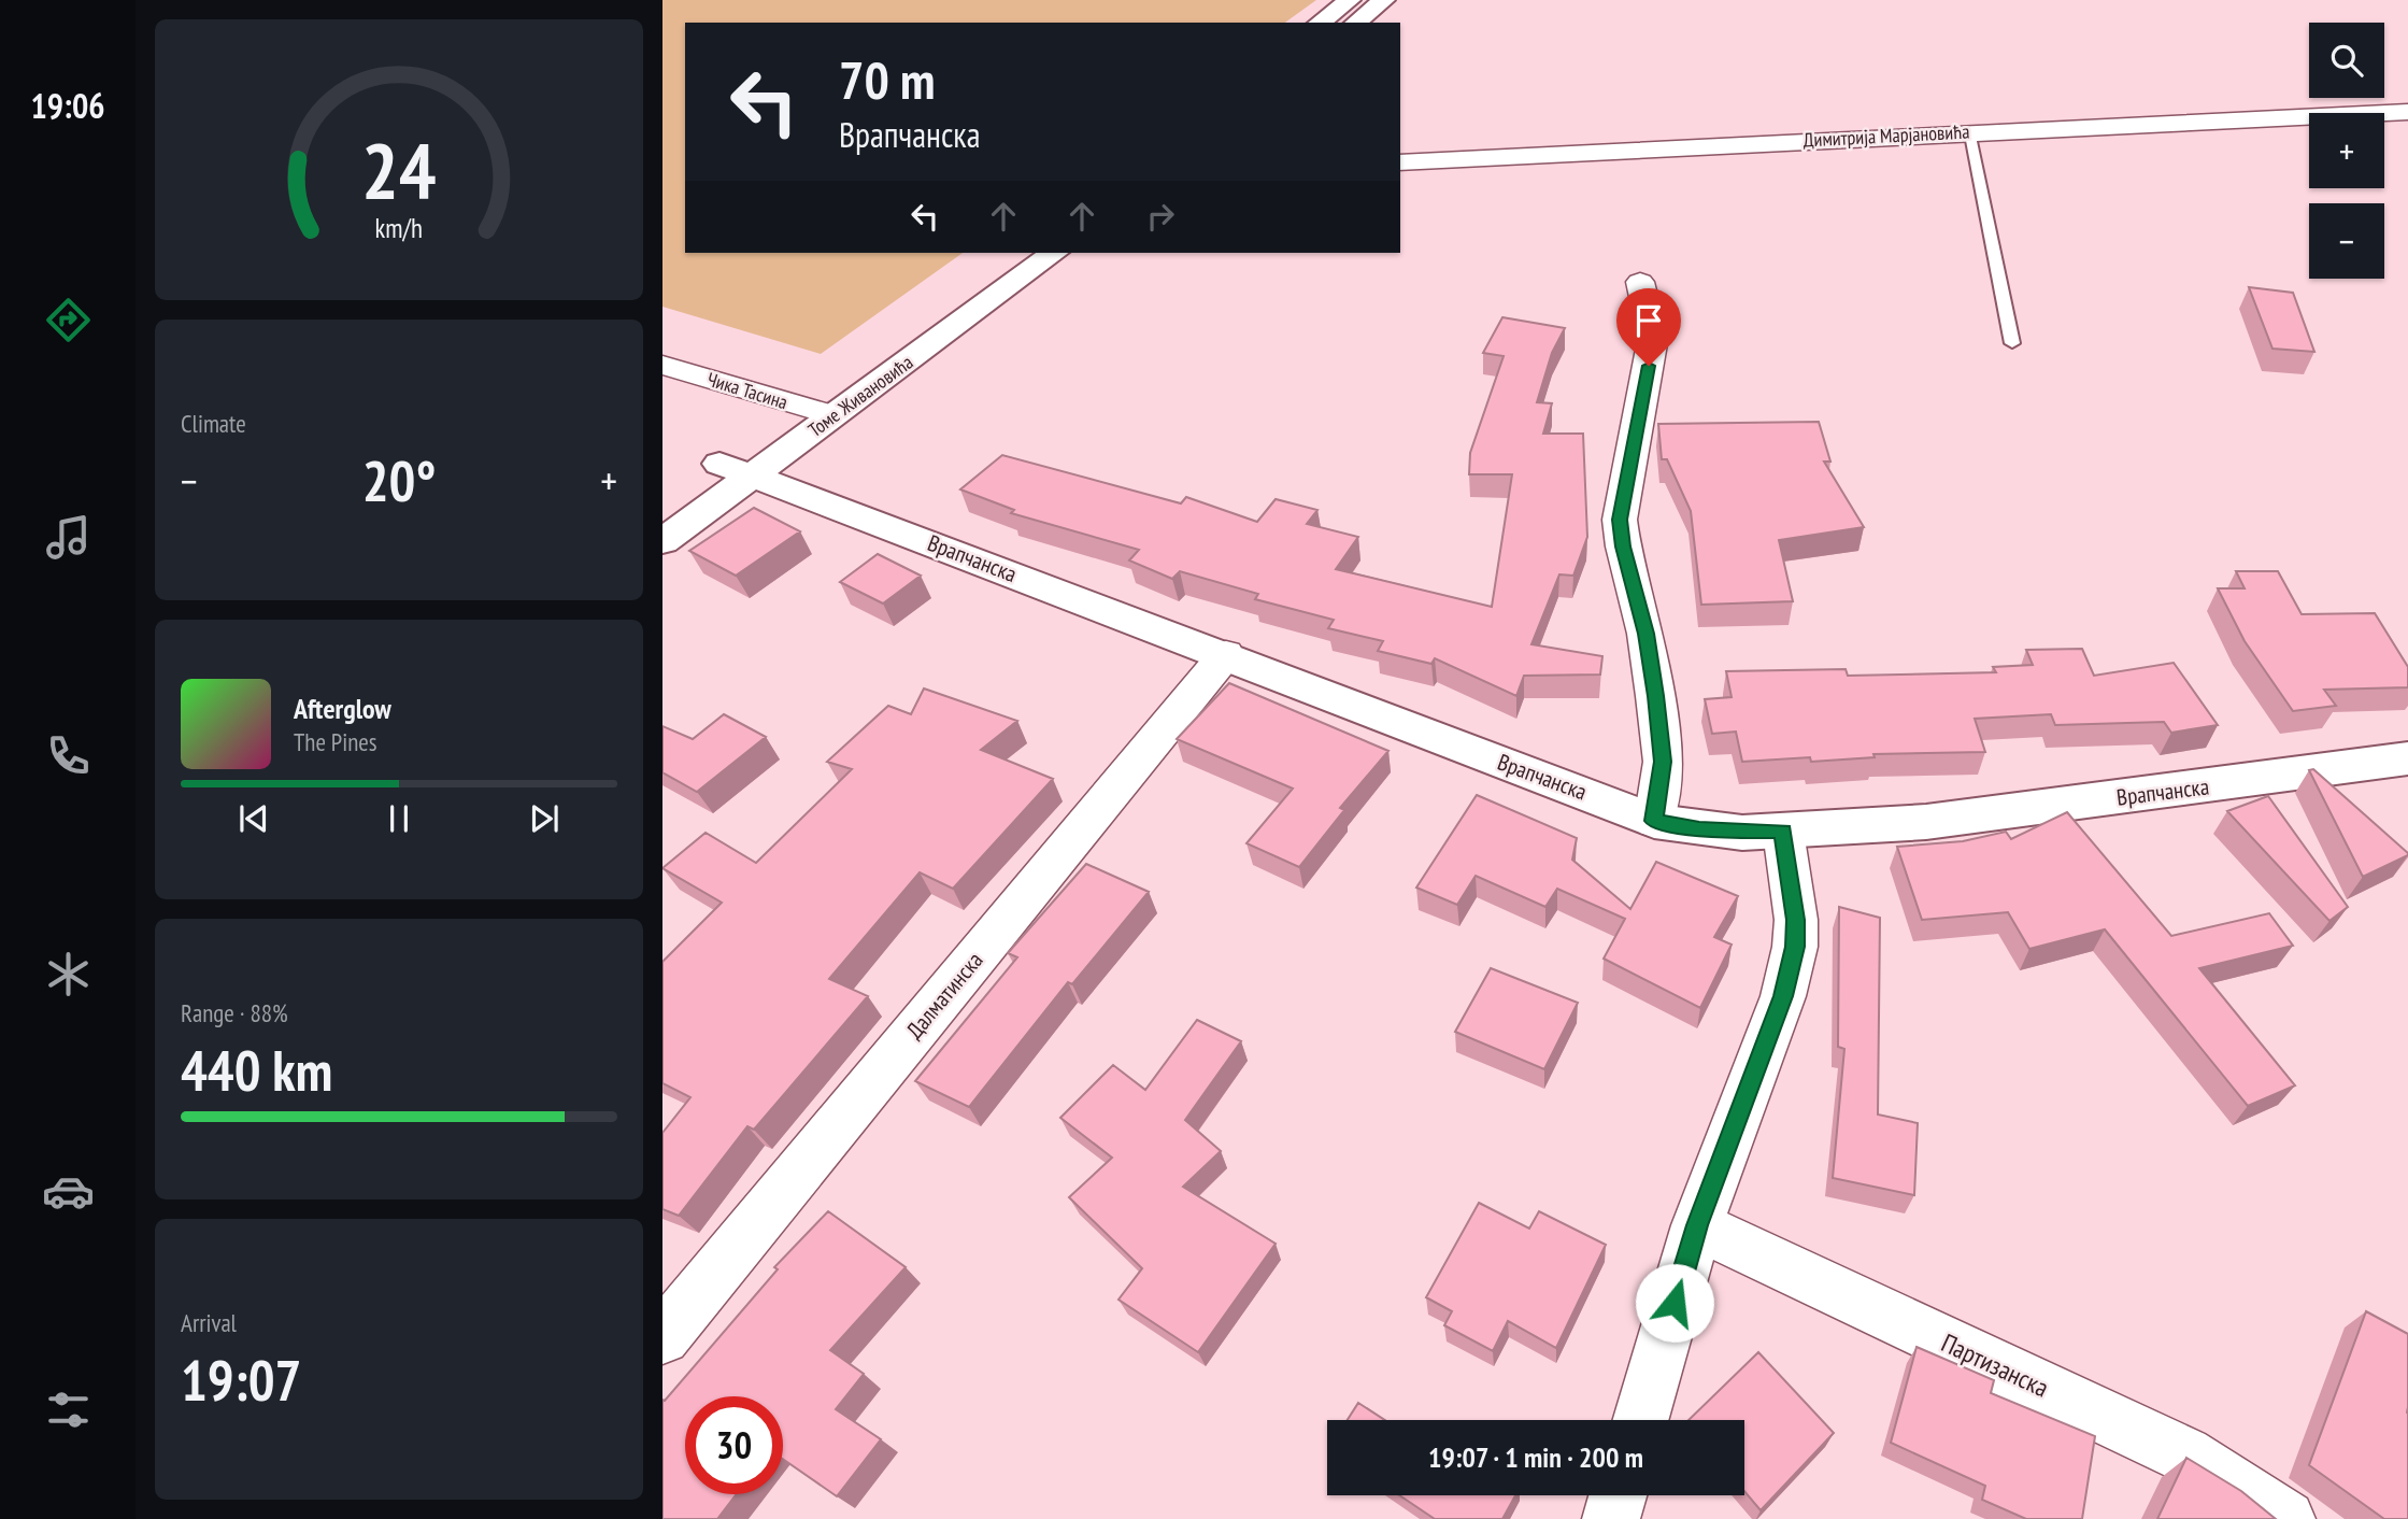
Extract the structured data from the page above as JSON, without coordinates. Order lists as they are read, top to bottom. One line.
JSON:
{"streets":{"main road":["Томе Живановића","Врапчанска"],"street":["Димитрија Марјановића","Чика Тасина","Далматинска","Партизанска"]},"crossings":[["Чика Тасина","Томе Живановића"],["Томе Живановића","Врапчанска"],["Врапчанска","Далматинска"]],"page":{"tabs":"19:06","map_buttons":["+","−"],"turn":["70 m","Врапчанска"],"tile":["Climate",["Range · 88%","440 km"],["Arrival","19:07"]],"heat":["−","20°","+"],"song":["Afterglow","The Pines"],"limit":"30","trip":"19:07 · 1 min · 200 m","gauge":["24","km/h"]}}
